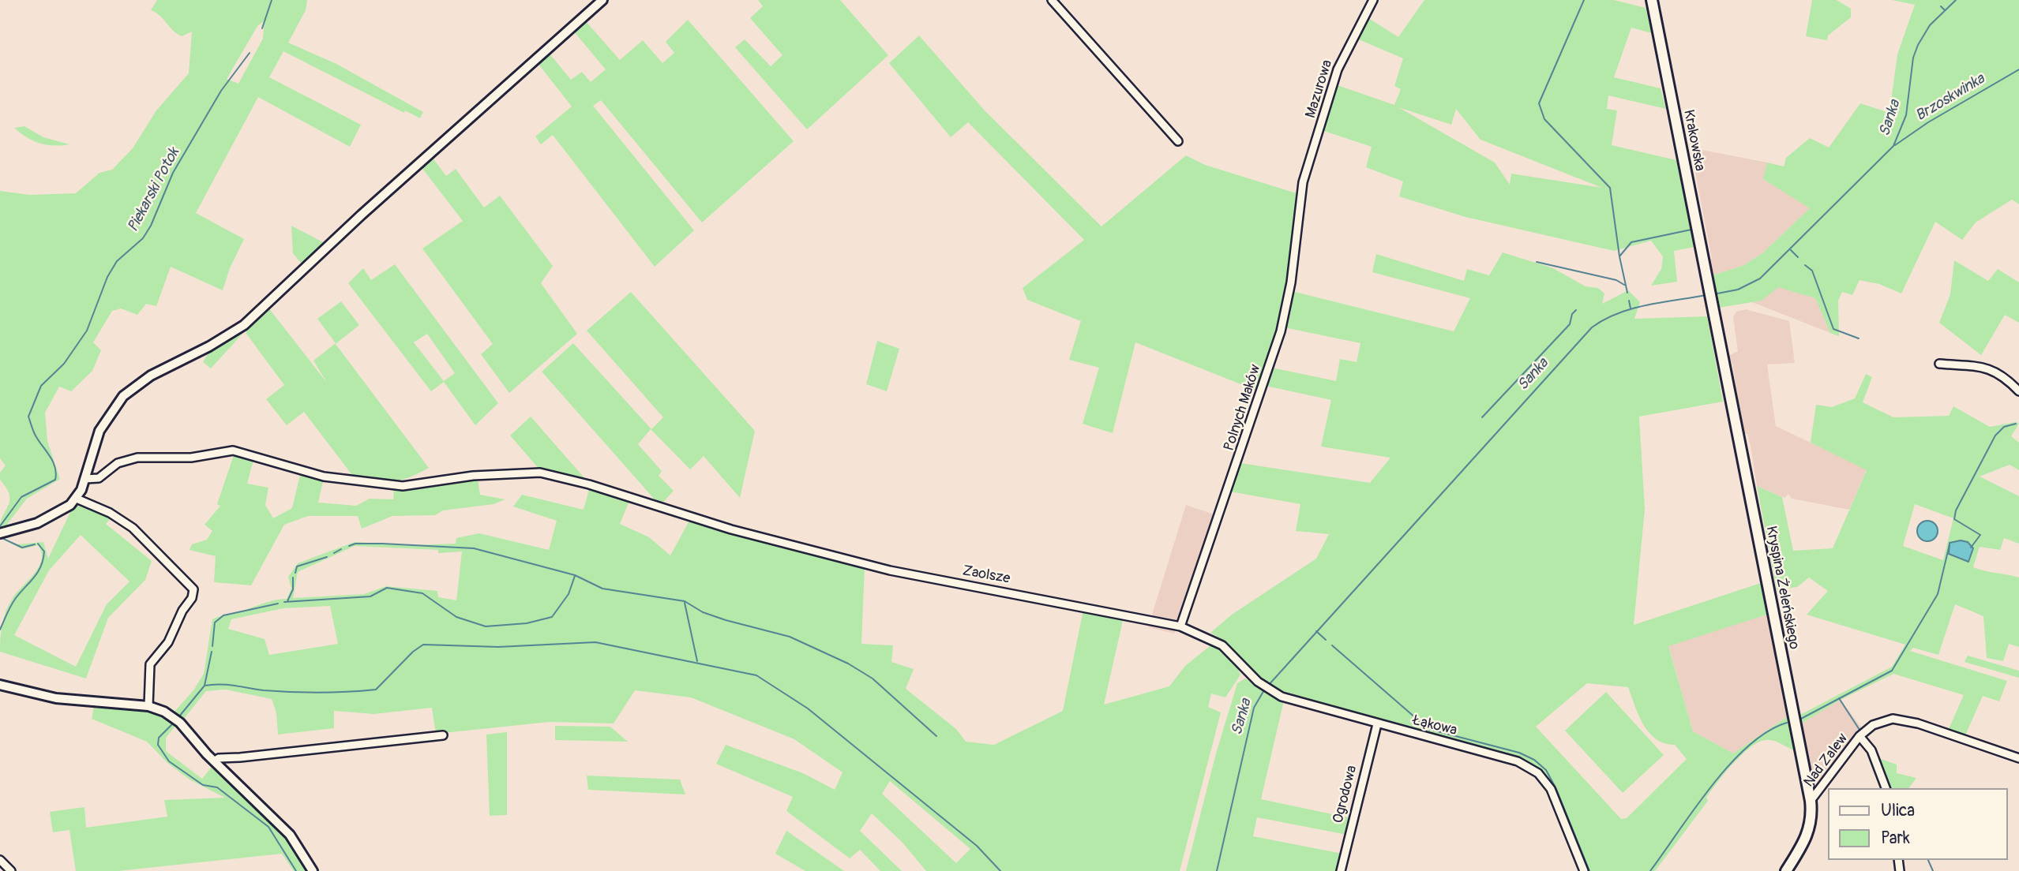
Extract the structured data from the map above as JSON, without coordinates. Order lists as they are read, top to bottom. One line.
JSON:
{"streets":{"main road":["Krakowska","Kryspina Żeleńskiego"],"street":["Mazurowa","Polnych Maków","Zaolsze","Łąkowa","Nad Zalew","Ogrodowa"]},"crossings":[["Mazurowa","Polnych Maków"],["Krakowska","Kryspina Żeleńskiego"],["Polnych Maków","Zaolsze"],["Zaolsze","Łąkowa"],["Kryspina Żeleńskiego","Nad Zalew"],["Łąkowa","Ogrodowa"]],"water":["Brzoskwinka","Sanka","Piekarski Potok"],"legend":["Ulica","Park"]}
